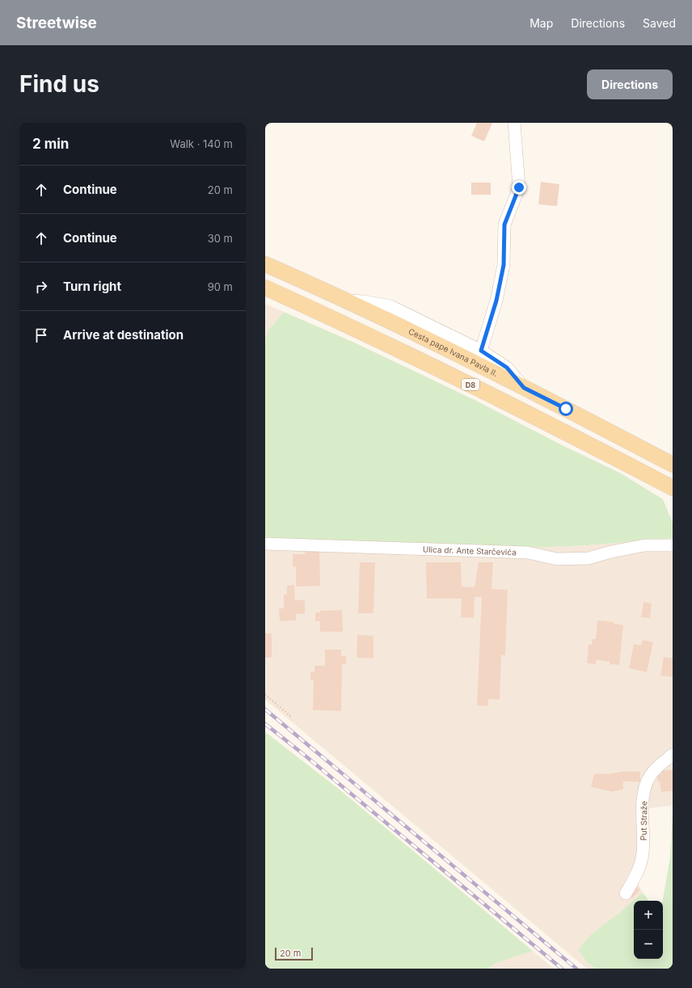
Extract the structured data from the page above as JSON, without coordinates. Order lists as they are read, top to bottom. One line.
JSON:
{"streets":{"main road":["Cesta pape Ivana Pavla II.","D8"],"street":["Ulica dr. Ante Starčevića","Put Straže"]},"scale_bar":"20 m","page":{"header":"Streetwise","nav":["Map","Directions","Saved"],"buttons":"Directions","title":"Find us","heading":["2 min","Walk · 140 m"],"list":[["Continue","20 m"],["Continue","30 m"],["Turn right","90 m"],"Arrive at destination"],"map_buttons":["+","−"],"scale":"20 m"}}
